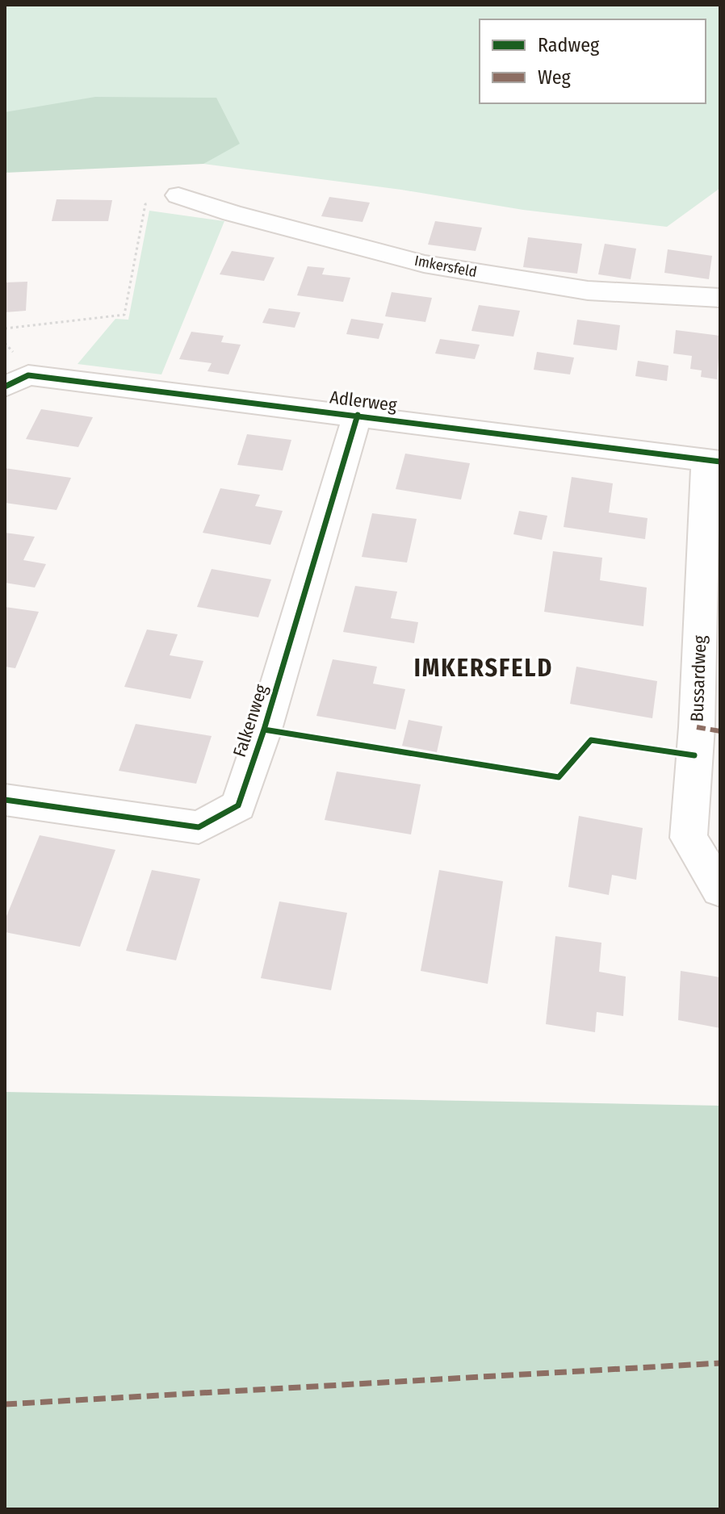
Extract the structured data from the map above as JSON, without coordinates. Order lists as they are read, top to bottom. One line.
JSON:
{"streets":{"street":["Imkersfeld","Adlerweg","Bussardweg","Falkenweg"]},"crossings":[["Adlerweg","Bussardweg"],["Adlerweg","Falkenweg"]],"districts":["IMKERSFELD"],"legend":["Radweg","Weg"]}
